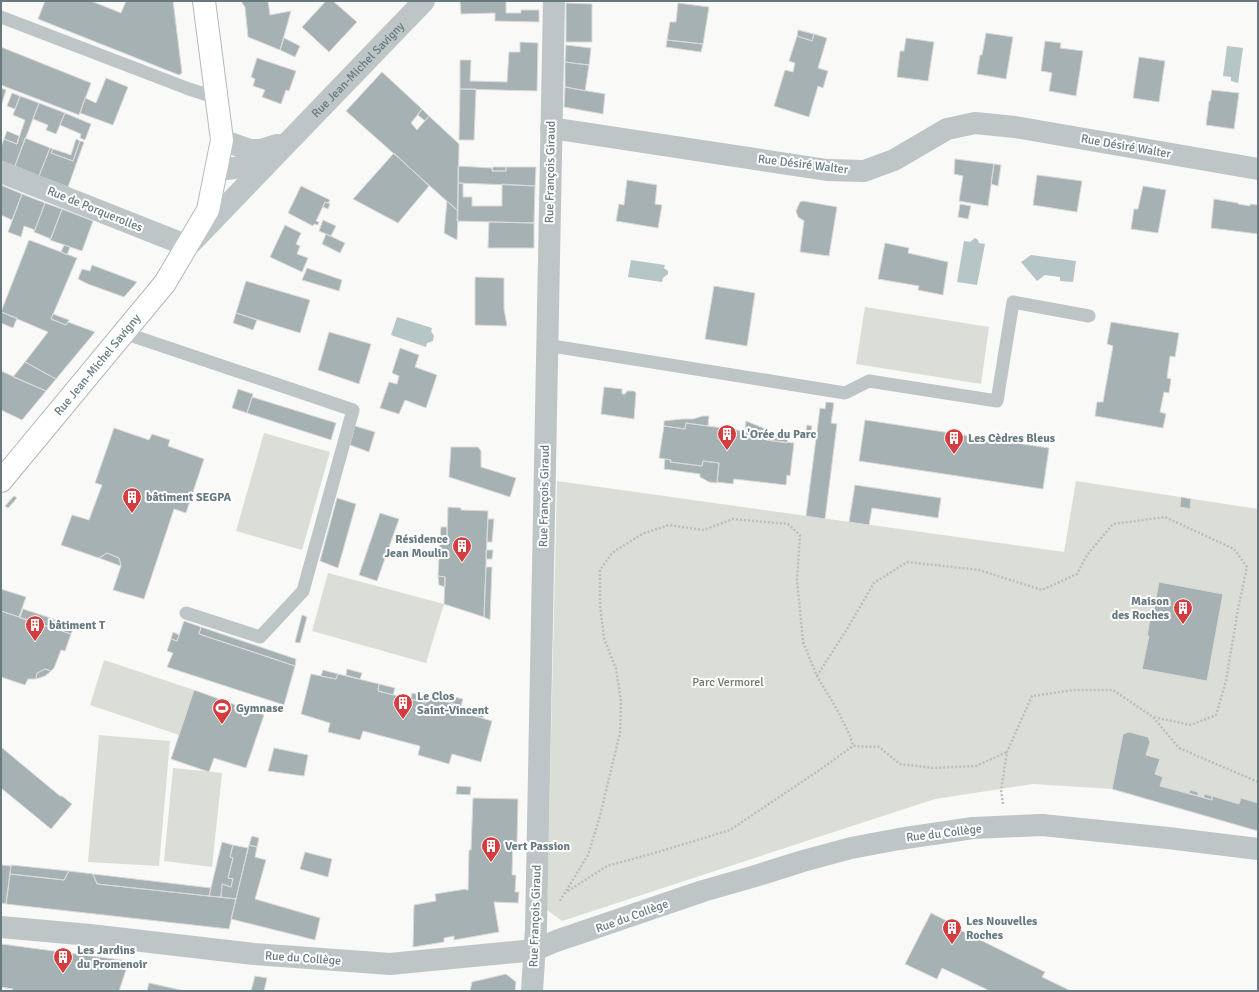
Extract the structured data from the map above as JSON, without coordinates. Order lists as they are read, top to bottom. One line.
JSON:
{"streets":{"main road":["Rue Jean-Michel Savigny"],"street":["Rue Désiré Walter","Rue François Giraud","Rue de Porquerolles","Rue du Collège"]},"crossings":[["Rue Jean-Michel Savigny","Rue de Porquerolles"],["Rue Désiré Walter","Rue François Giraud"],["Rue François Giraud","Rue du Collège"]],"parks":["Parc Vermorel"],"places":{"building":["L'Orée du Parc","Les Cèdres Bleus","bâtiment SEGPA","Résidence Jean Moulin","Maison des Roches","bâtiment T","Le Clos Saint-Vincent","Vert Passion","Les Nouvelles Roches","Les Jardins du Promenoir"],"sports":["Gymnase"]}}
